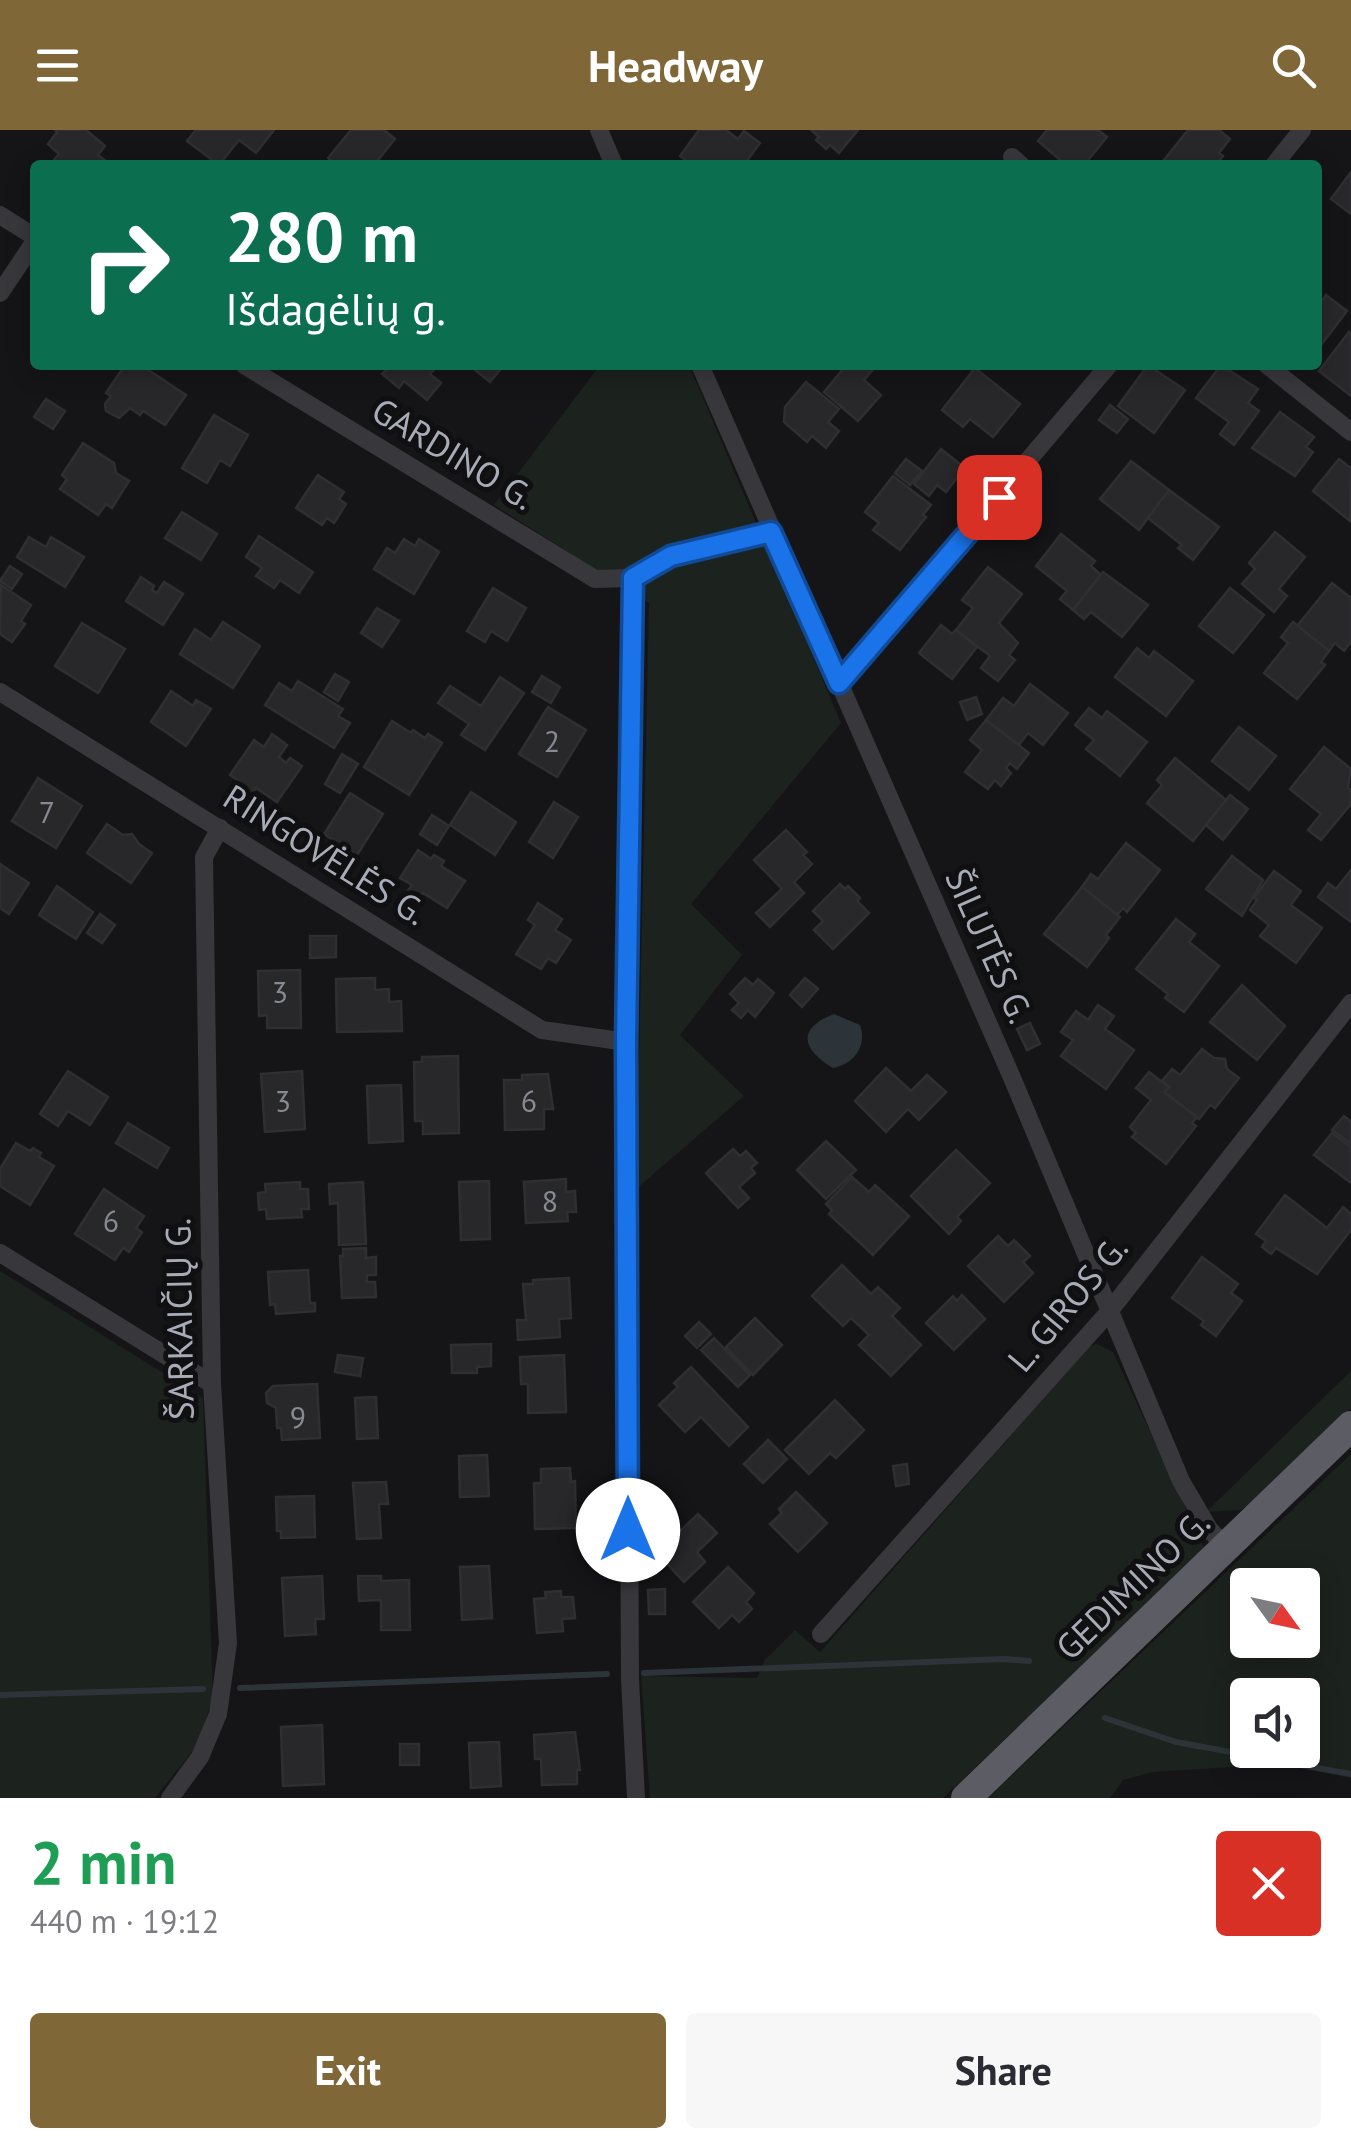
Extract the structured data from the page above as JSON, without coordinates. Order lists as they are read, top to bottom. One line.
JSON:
{"streets":{"highway":["GEDIMINO G."],"street":["GARDINO G.","RINGOVĖLĖS G.","ŠILUTĖS G.","L. GIROS G.","ŠARKAIČIŲ G."]},"crossings":[["RINGOVĖLĖS G.","ŠARKAIČIŲ G."],["ŠILUTĖS G.","L. GIROS G."],["ŠILUTĖS G.","GEDIMINO G."]],"house_numbers":["2","7","3","3","6","8","6","9"],"north":"bottom right","page":{"header":"Headway","turn":["280 m","Išdagėlių g."],"heading":["2 min","440 m · 19:12"],"buttons":["Exit","Share"]}}
